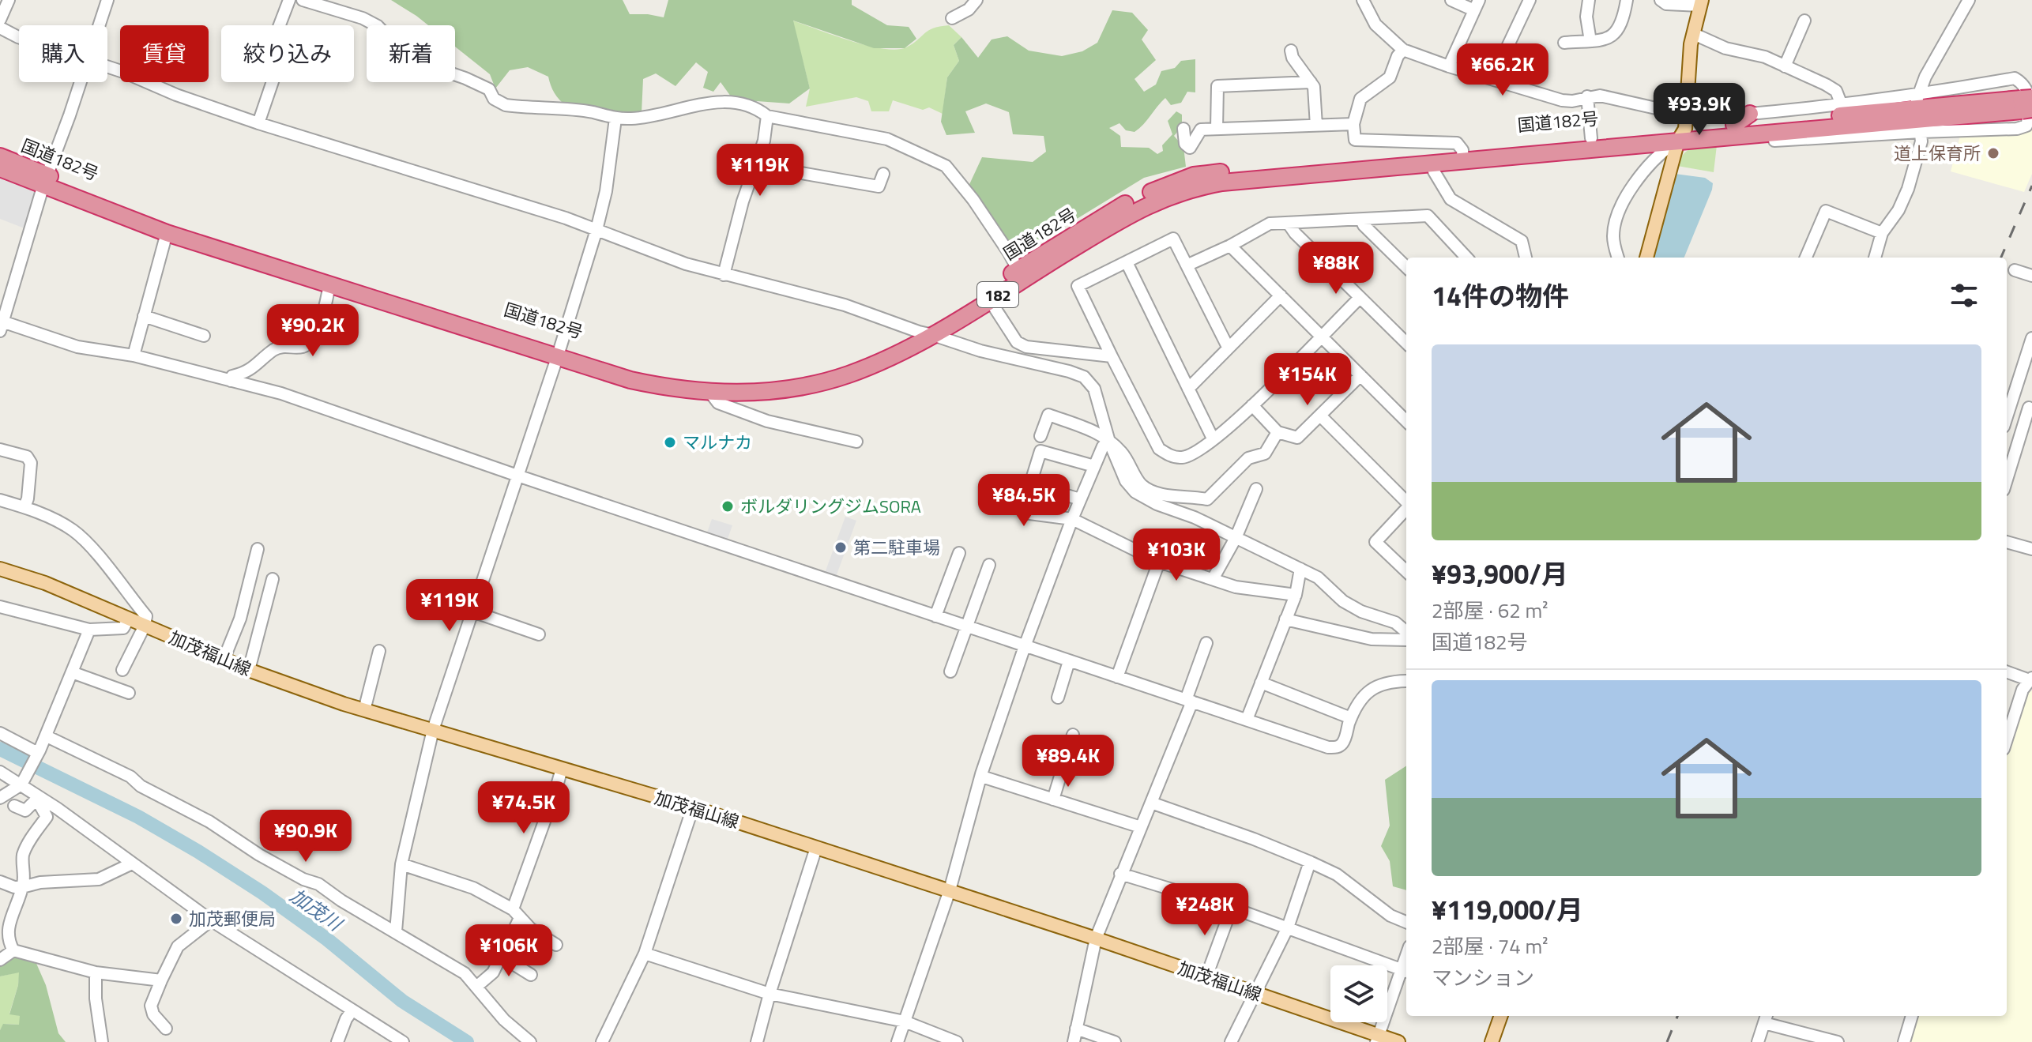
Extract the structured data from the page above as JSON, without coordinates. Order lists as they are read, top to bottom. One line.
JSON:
{"streets":{"highway":["国道182号","182"],"main road":["加茂福山線"]},"water":["加茂川"],"places":["道上保育所","マルナカ","ボルダリングジムSORA","第二駐車場","加茂郵便局"],"page":{"chip":["購入","賃貸","絞り込み","新着"],"price":["¥66.2K","¥93.9K","¥119K","¥88K","¥90.2K","¥154K","¥84.5K","¥103K","¥119K","¥89.4K","¥74.5K","¥90.9K","¥248K","¥106K"],"heading":"14件の物件","list":[{"name":"¥93,900/月","note":"2部屋 · 62 m² · 国道182号"},{"name":"¥119,000/月","note":"2部屋 · 74 m² · マンション"}]}}
